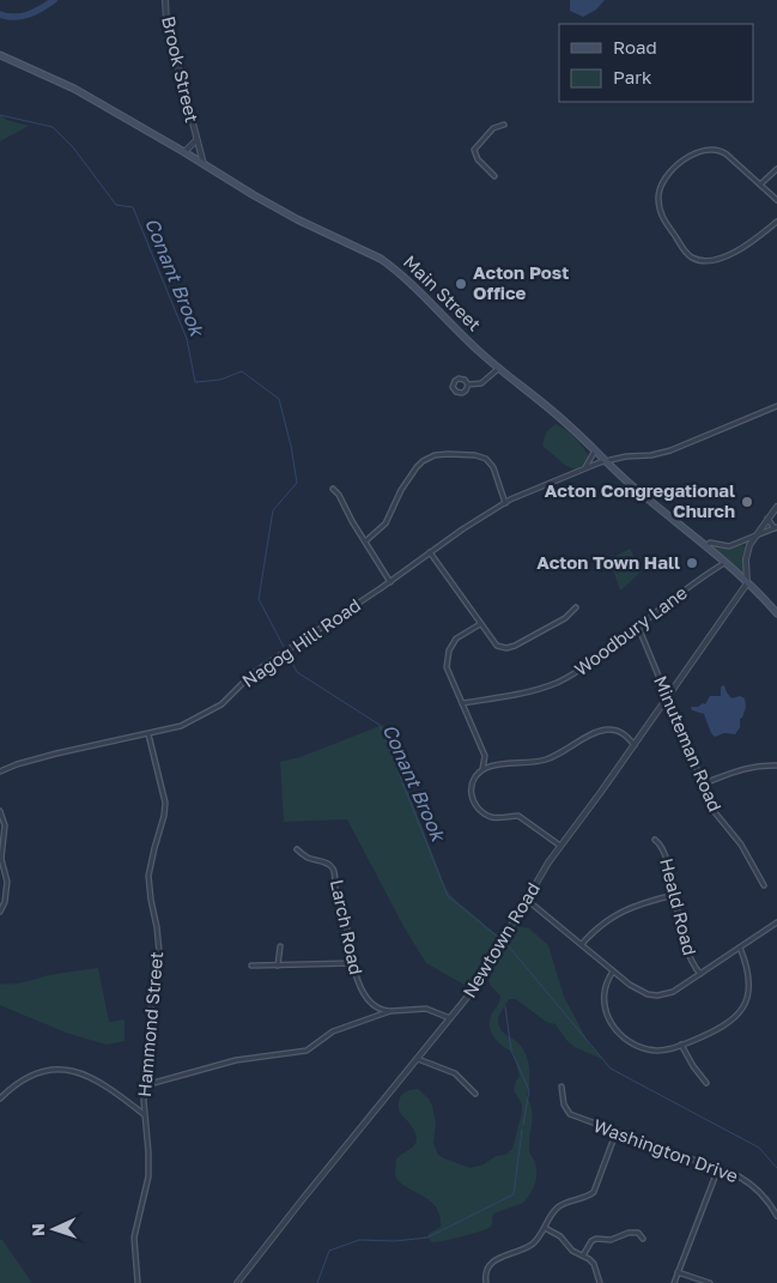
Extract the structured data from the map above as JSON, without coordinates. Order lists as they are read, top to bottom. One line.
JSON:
{"streets":{"main road":["Main Street"],"street":["Brook Street","Woodbury Lane","Nagog Hill Road","Minuteman Road","Heald Road","Larch Road","Newtown Road","Hammond Street","Washington Drive"]},"crossings":[["Brook Street","Main Street"],["Main Street","Woodbury Lane"],["Main Street","Nagog Hill Road"],["Main Street","Newtown Road"],["Woodbury Lane","Minuteman Road"],["Nagog Hill Road","Hammond Street"],["Minuteman Road","Newtown Road"]],"water":["Conant Brook"],"places":["Acton Post Office","Acton Congregational Church","Acton Town Hall"],"legend":["Road","Park"],"north":"left"}
